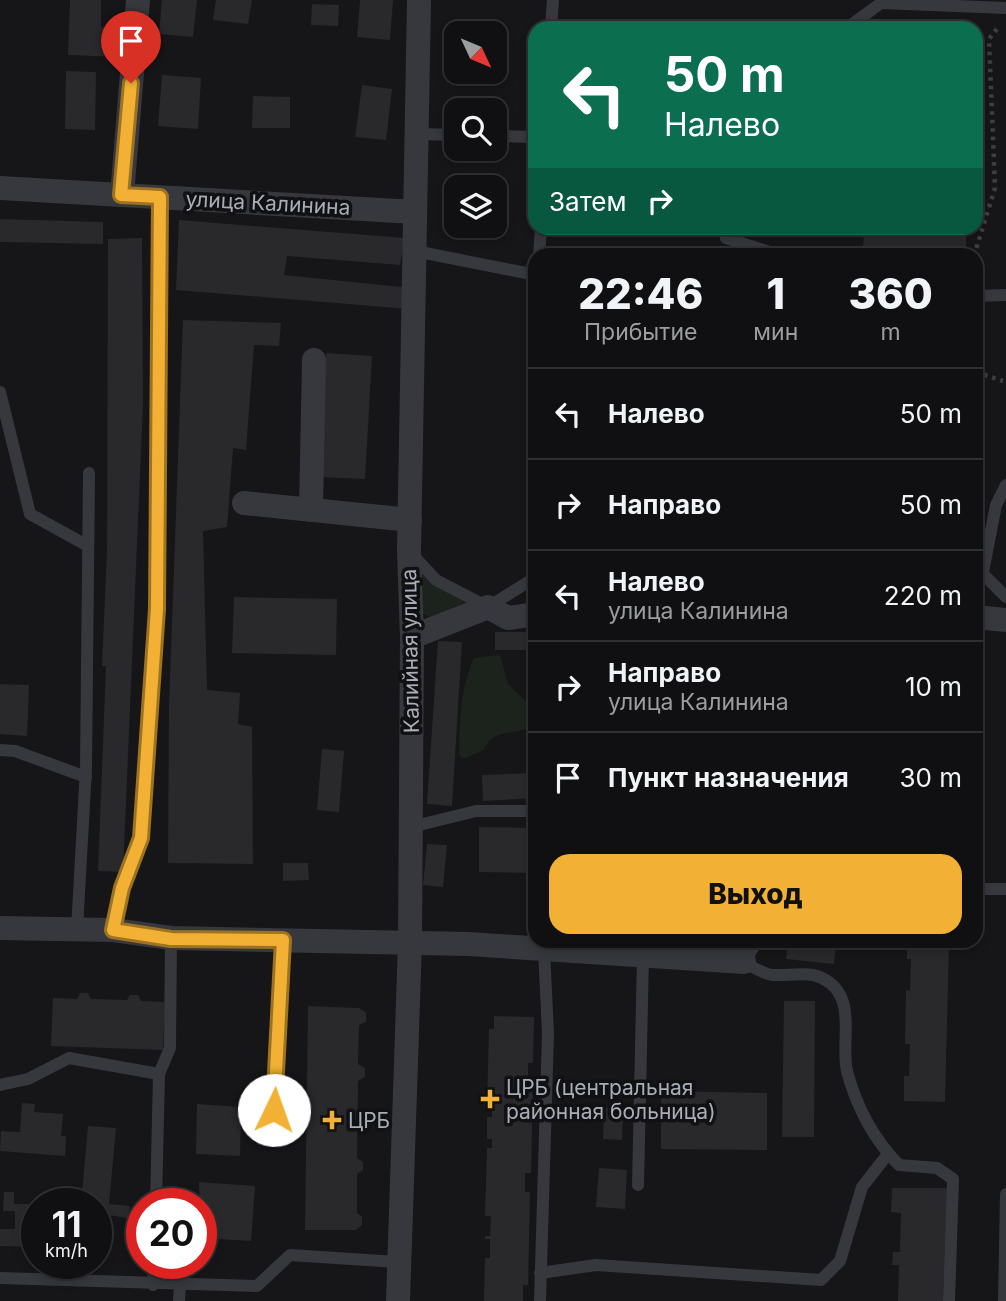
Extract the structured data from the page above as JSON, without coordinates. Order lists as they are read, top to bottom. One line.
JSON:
{"streets":{"street":["улица Калинина","Калийная улица"]},"crossings":[["улица Калинина","Калийная улица"]],"places":{"health":["ЦРБ (центральная районная больница)","ЦРБ"]},"north":"bottom right","page":{"turn":["50 m","Налево"],"then":"Затем","eta":["22:46","Прибытие","1","мин","360","m"],"list":[{"name":"Налево","value":"50 m"},{"name":"Направо","value":"50 m"},{"name":"Налево","note":"улица Калинина","value":"220 m"},{"name":"Направо","note":"улица Калинина","value":"10 m"},{"name":"Пункт назначения","value":"30 m"}],"buttons":"Выход","speed":"11 km/h","limit":"20"}}
